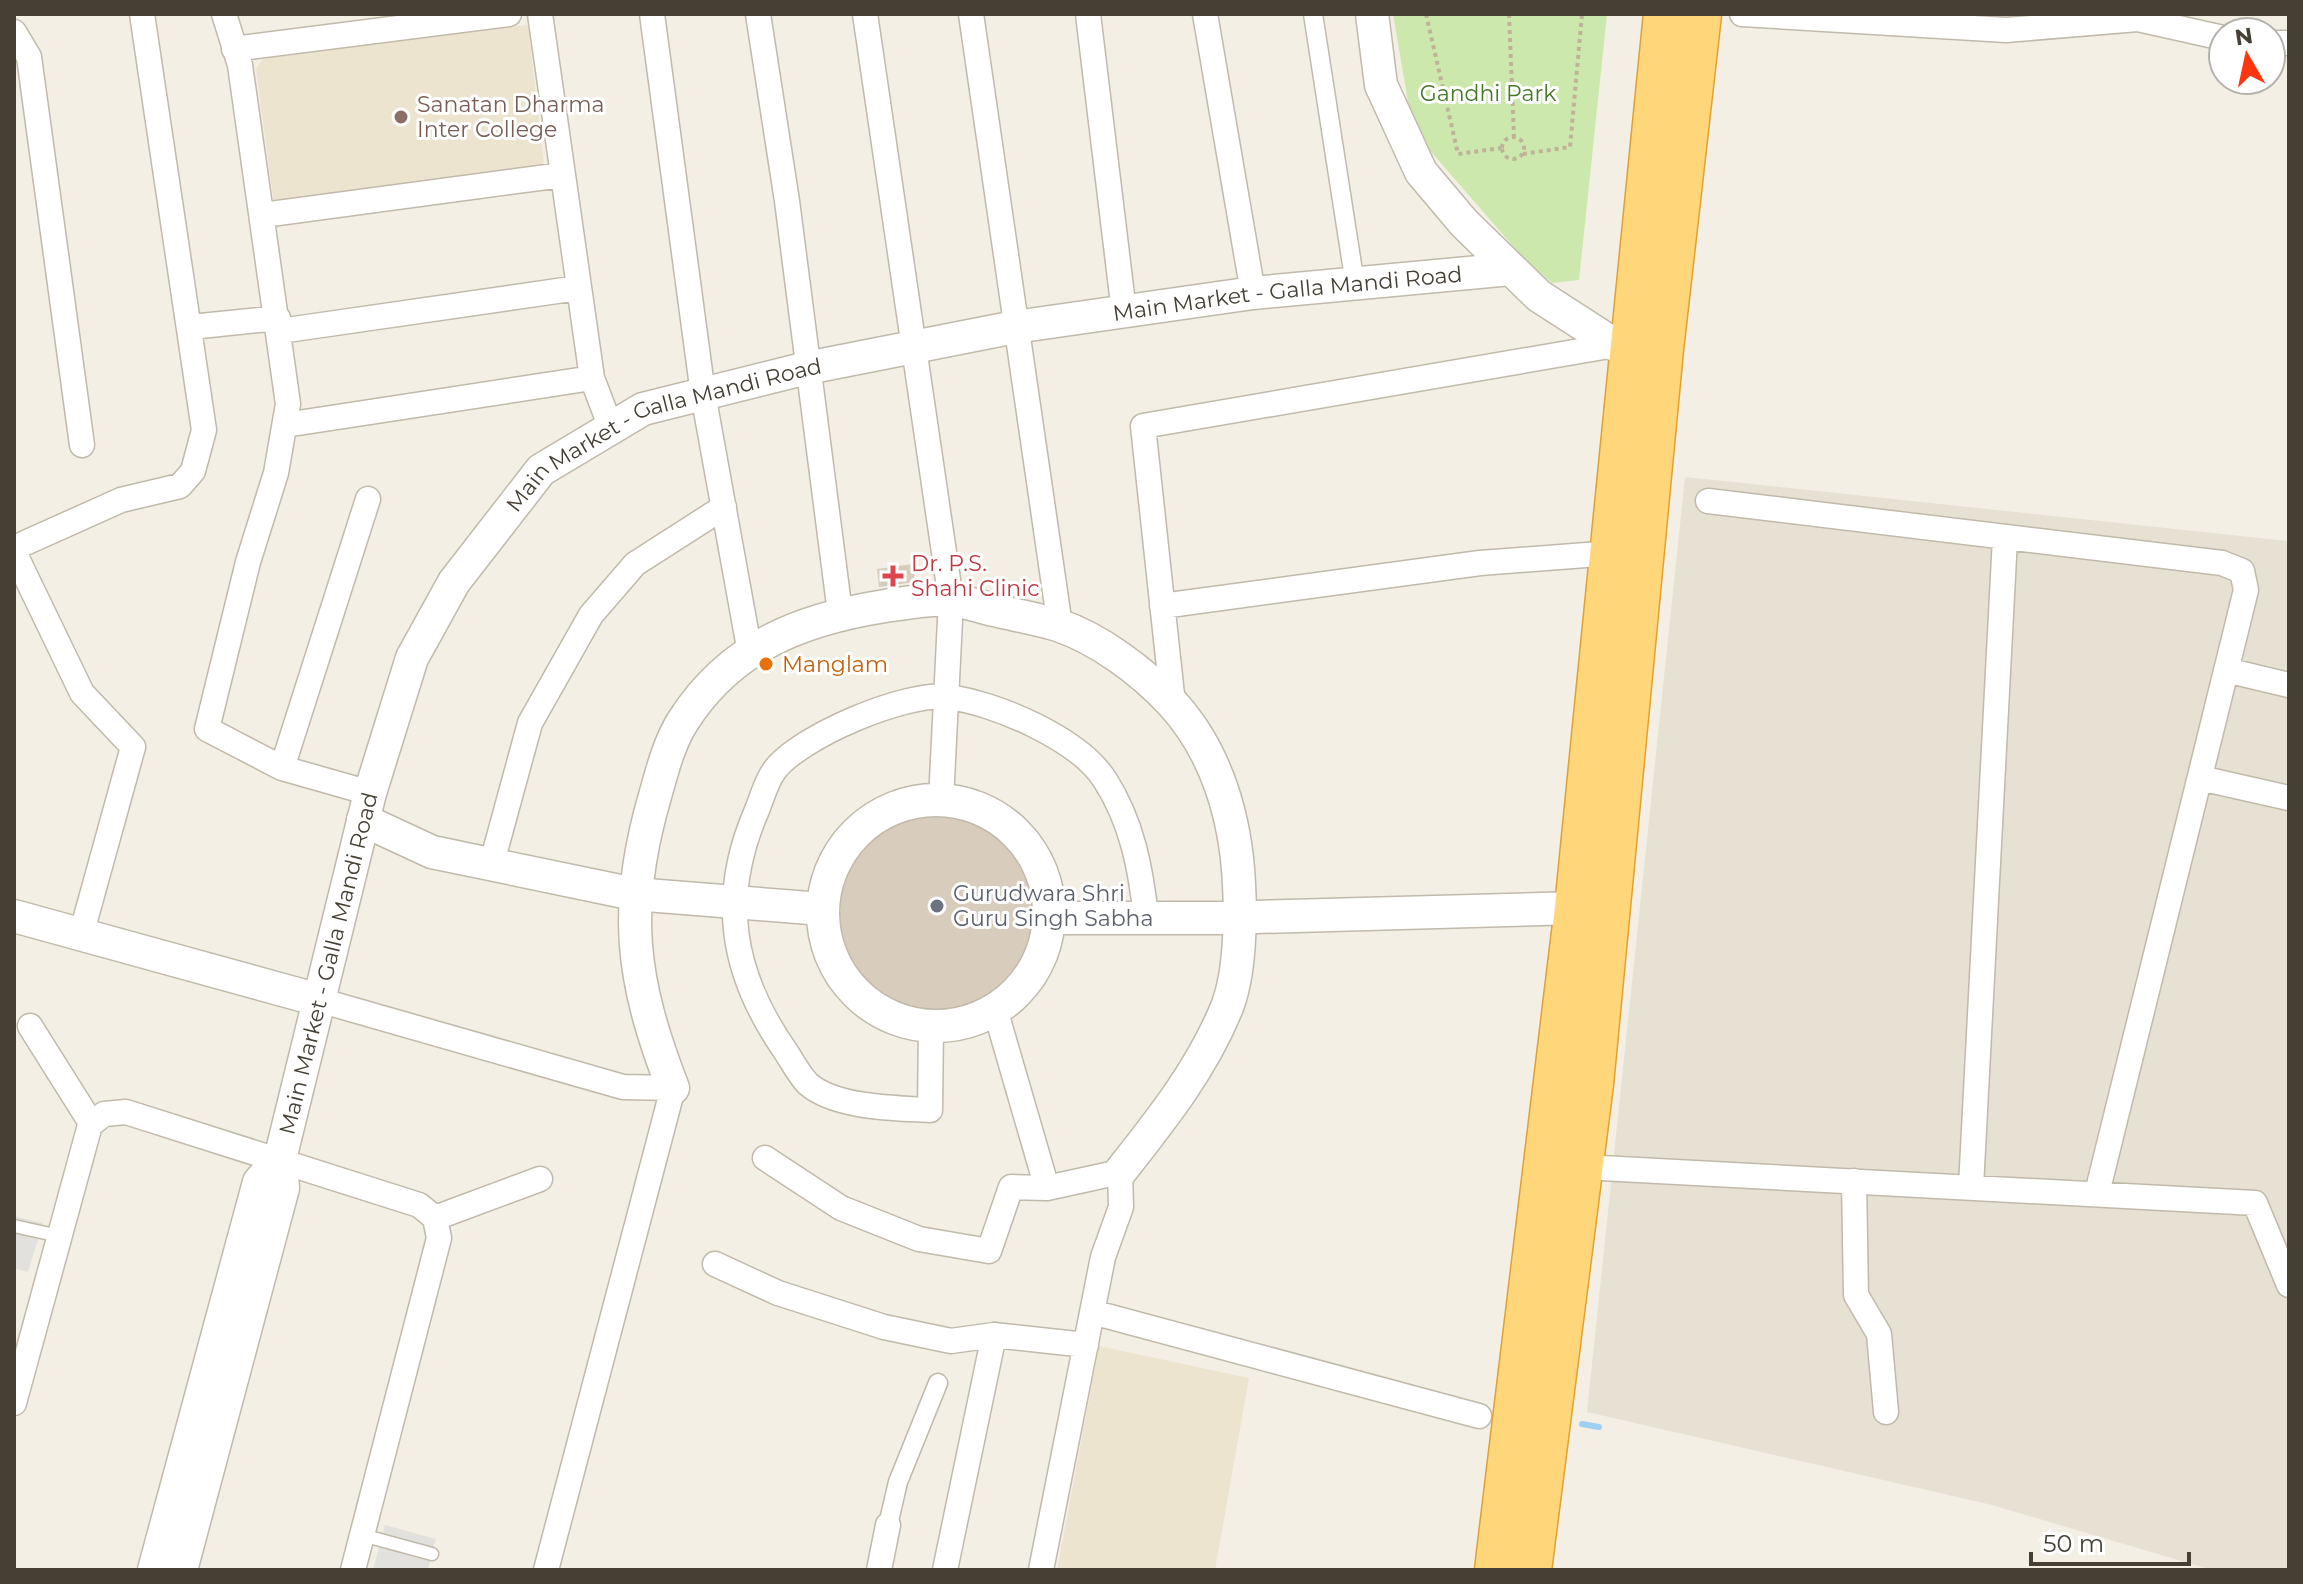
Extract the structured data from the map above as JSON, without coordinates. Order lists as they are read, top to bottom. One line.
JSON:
{"streets":{"street":["Main Market - Galla Mandi Road"]},"parks":["Gandhi Park"],"places":{"other":["Sanatan Dharma Inter College","Manglam","Gurudwara Shri Guru Singh Sabha"],"health":["Dr. P.S. Shahi Clinic"]},"scale_bar":"50 m","north":"top"}
